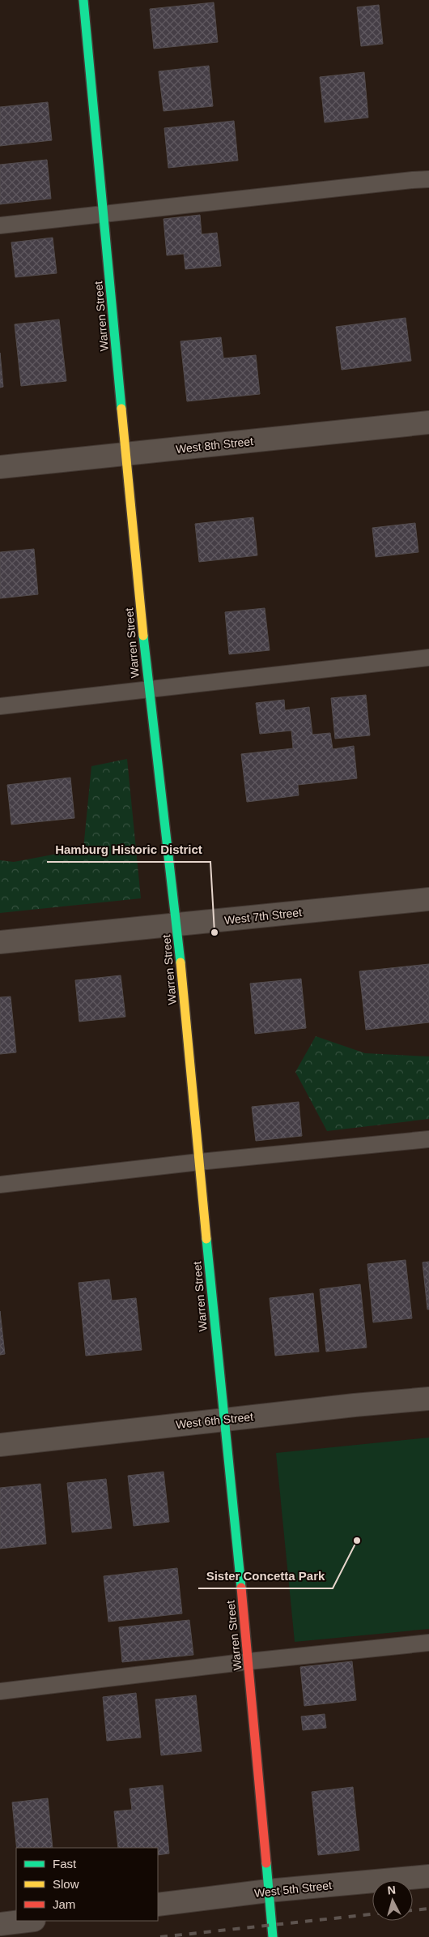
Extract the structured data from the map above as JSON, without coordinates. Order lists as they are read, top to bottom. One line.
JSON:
{"streets":{"street":["Warren Street","West 8th Street","West 7th Street","West 6th Street","West 5th Street"]},"crossings":[["Warren Street","West 8th Street"],["Warren Street","West 7th Street"],["Warren Street","West 6th Street"],["Warren Street","West 5th Street"]],"places":["Hamburg Historic District","Sister Concetta Park"],"legend":["Fast","Slow","Jam"],"north":"top"}
